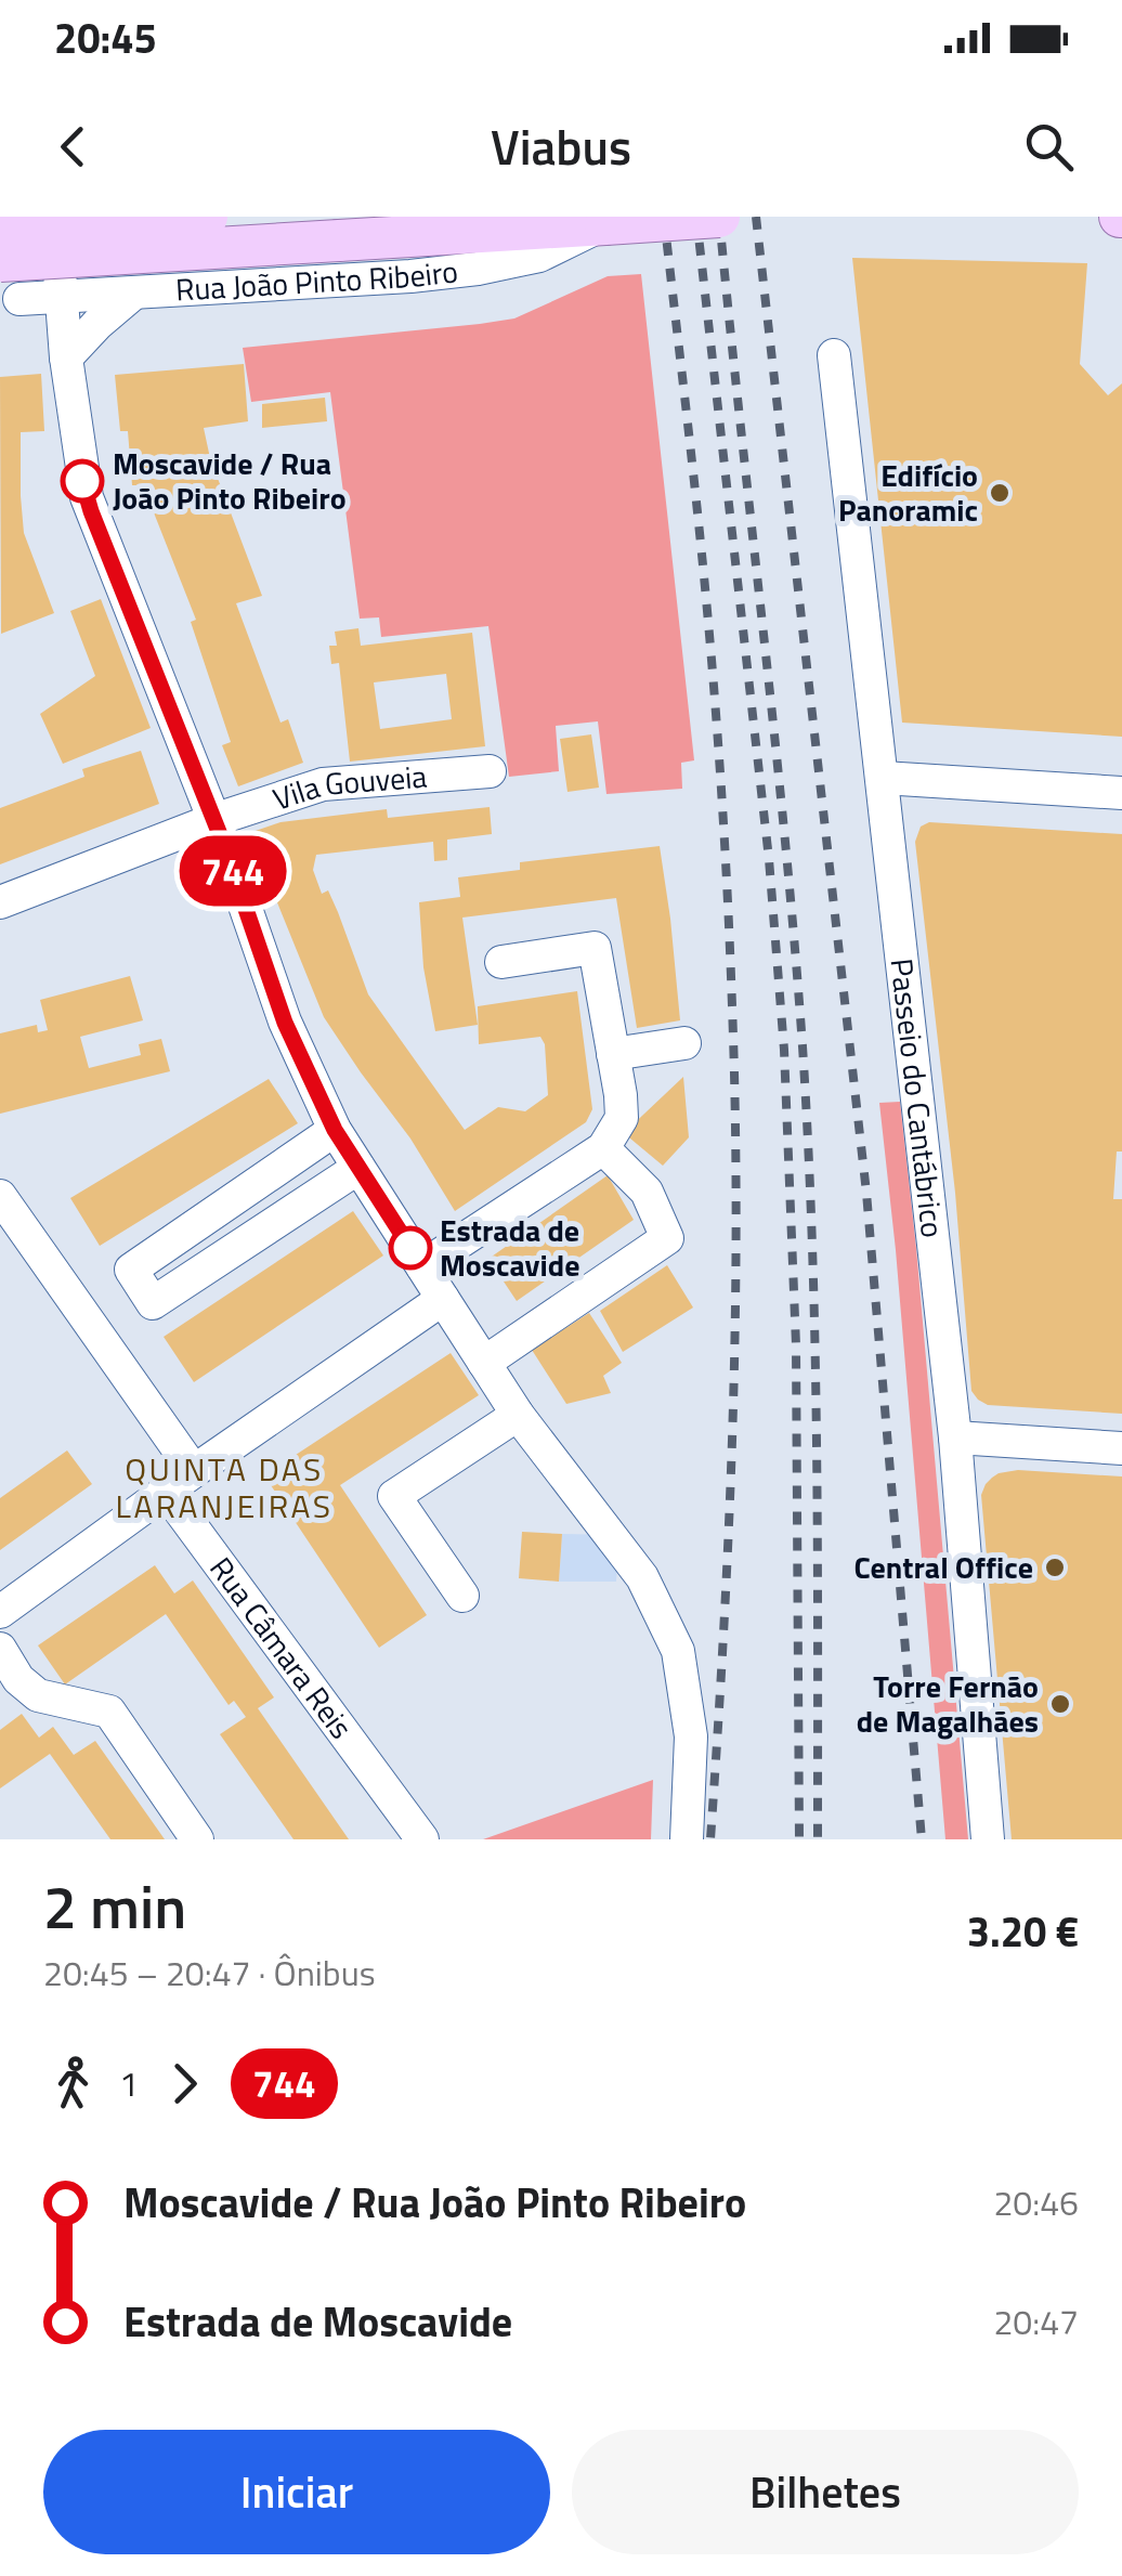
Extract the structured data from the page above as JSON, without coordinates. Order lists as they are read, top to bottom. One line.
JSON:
{"streets":{"main road":["Rua João Pinto Ribeiro"],"street":["Vila Gouveia","Passeio do Cantábrico","Rua Câmara Reis"]},"districts":["QUINTA DAS LARANJEIRAS"],"places":["Moscavide / Rua João Pinto Ribeiro","Edifício Panoramic","Estrada de Moscavide","Central Office","Torre Fernão de Magalhães"],"lines":["bus line 744"],"page":{"status":"20:45","header":"Viabus","on_map":"744","heading":["2 min","20:45 – 20:47 · Ônibus","3.20 €"],"legs":["1","744"],"list":[{"name":"Moscavide / Rua João Pinto Ribeiro","value":"20:46"},{"name":"Estrada de Moscavide","value":"20:47"}],"buttons":["Iniciar","Bilhetes"]}}
